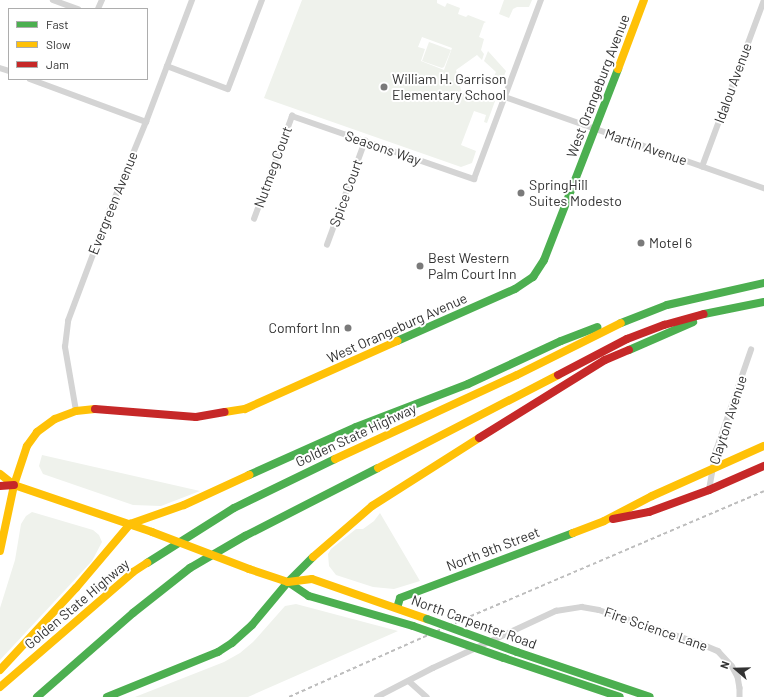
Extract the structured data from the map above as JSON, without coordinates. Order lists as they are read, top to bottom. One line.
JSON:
{"streets":{"main road":["West Orangeburg Avenue","Golden State Highway","North 9th Street","North Carpenter Road"],"street":["Idalou Avenue","Martin Avenue","Seasons Way","Nutmeg Court","Spice Court","Evergreen Avenue","Clayton Avenue","Fire Science Lane"]},"crossings":[["Idalou Avenue","Martin Avenue"],["West Orangeburg Avenue","Martin Avenue"],["West Orangeburg Avenue","Evergreen Avenue"],["West Orangeburg Avenue","North Carpenter Road"],["Martin Avenue","Seasons Way"],["Seasons Way","Nutmeg Court"],["Seasons Way","Spice Court"],["Clayton Avenue","North 9th Street"],["North 9th Street","North Carpenter Road"]],"places":["William H. Garrison Elementary School","SpringHill Suites Modesto","Motel 6","Best Western Palm Court Inn","Comfort Inn"],"legend":["Fast","Slow","Jam"],"north":"left"}
